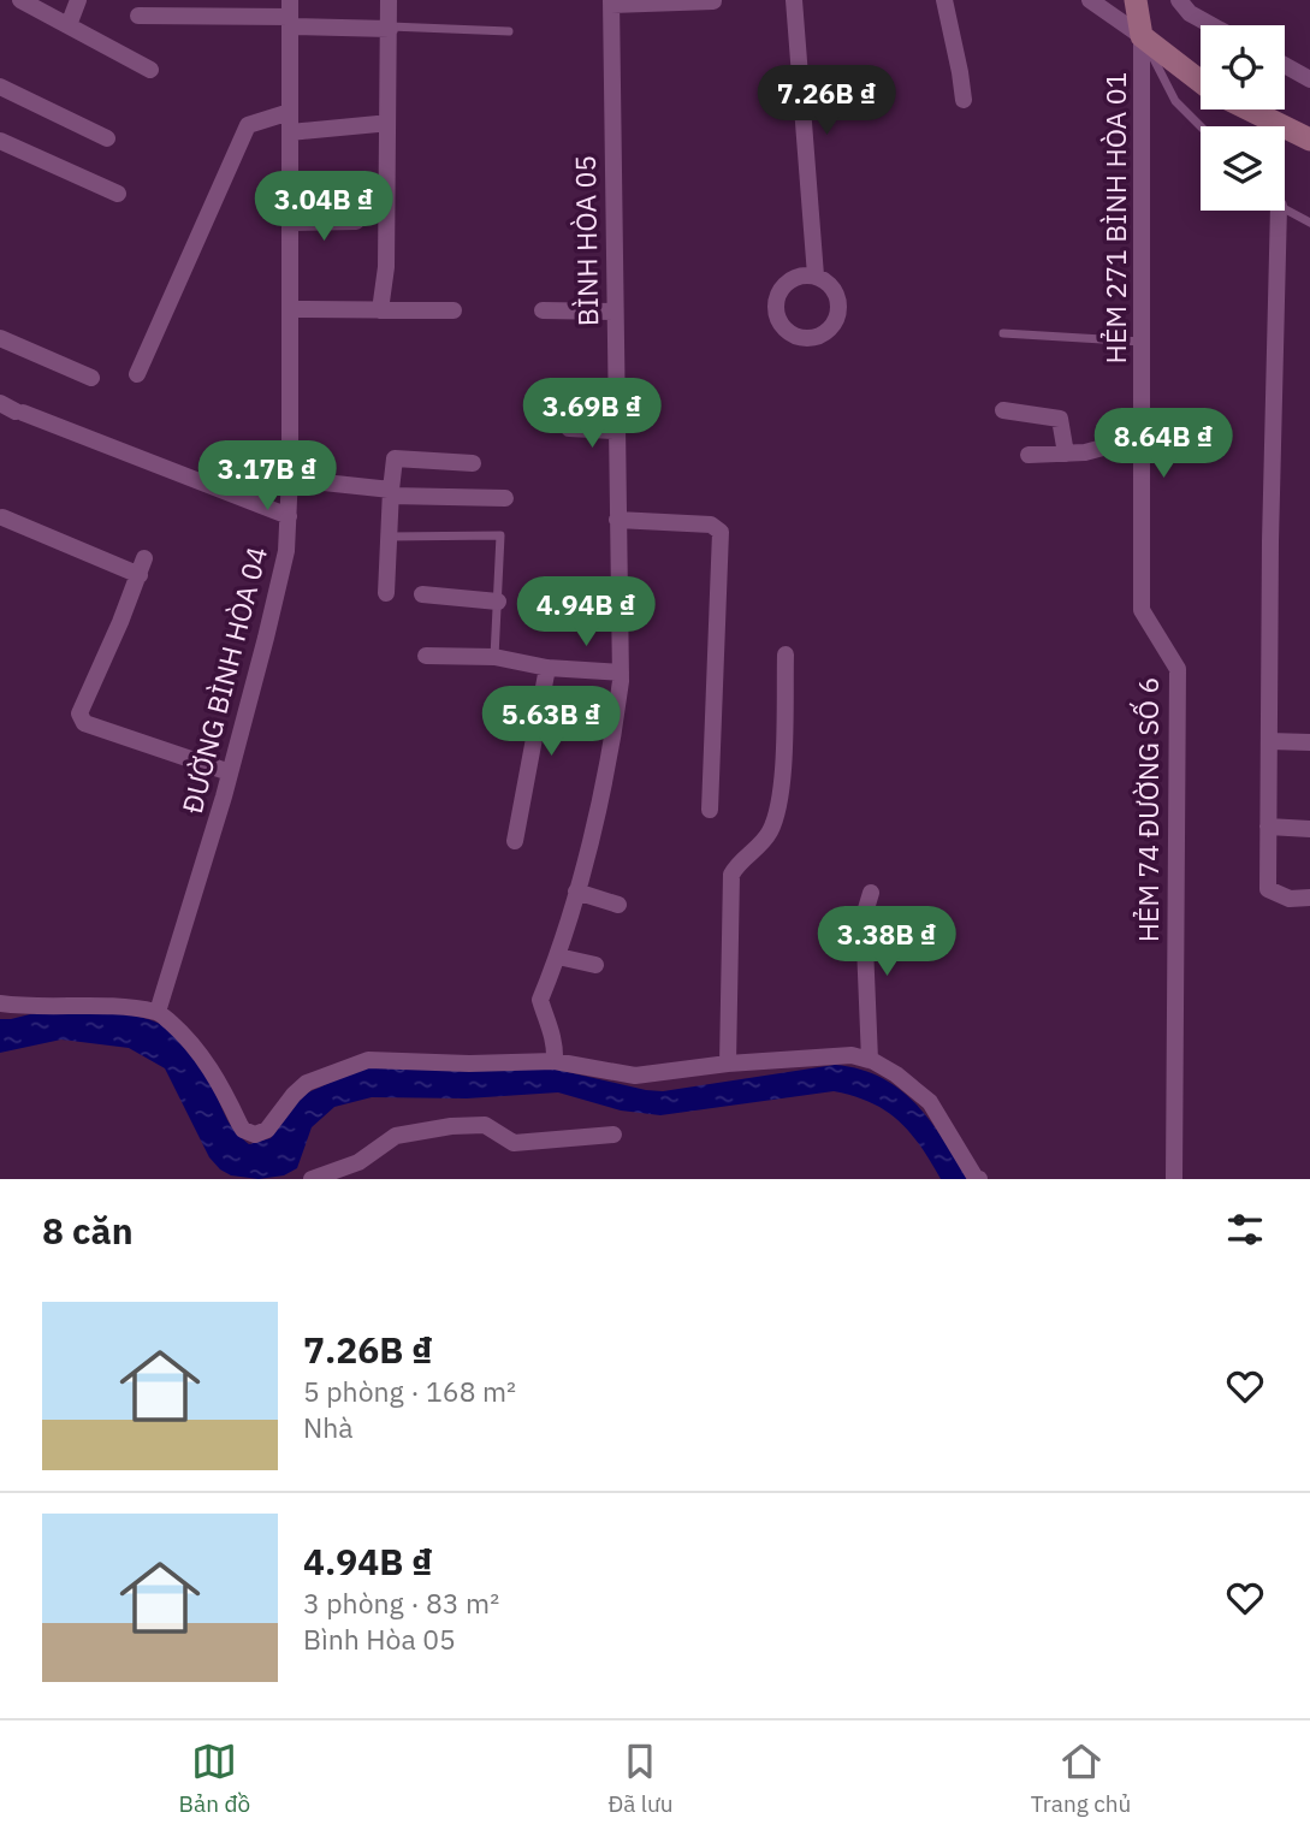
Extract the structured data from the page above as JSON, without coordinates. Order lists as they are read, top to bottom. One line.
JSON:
{"streets":{"street":["HẺM 271 BÌNH HÒA 01","BÌNH HÒA 05","ĐƯỜNG BÌNH HÒA 04","HẺM 74 ĐƯỜNG SỐ 6"]},"crossings":[["HẺM 271 BÌNH HÒA 01","HẺM 74 ĐƯỜNG SỐ 6"]],"page":{"price":["7.26B ₫","3.04B ₫","3.69B ₫","8.64B ₫","3.17B ₫","4.94B ₫","5.63B ₫","3.38B ₫"],"heading":"8 căn","list":[{"name":"7.26B ₫","note":"5 phòng · 168 m² · Nhà"},{"name":"4.94B ₫","note":"3 phòng · 83 m² · Bình Hòa 05"}],"tabs":["Bản đồ","Đã lưu","Trang chủ"]}}
